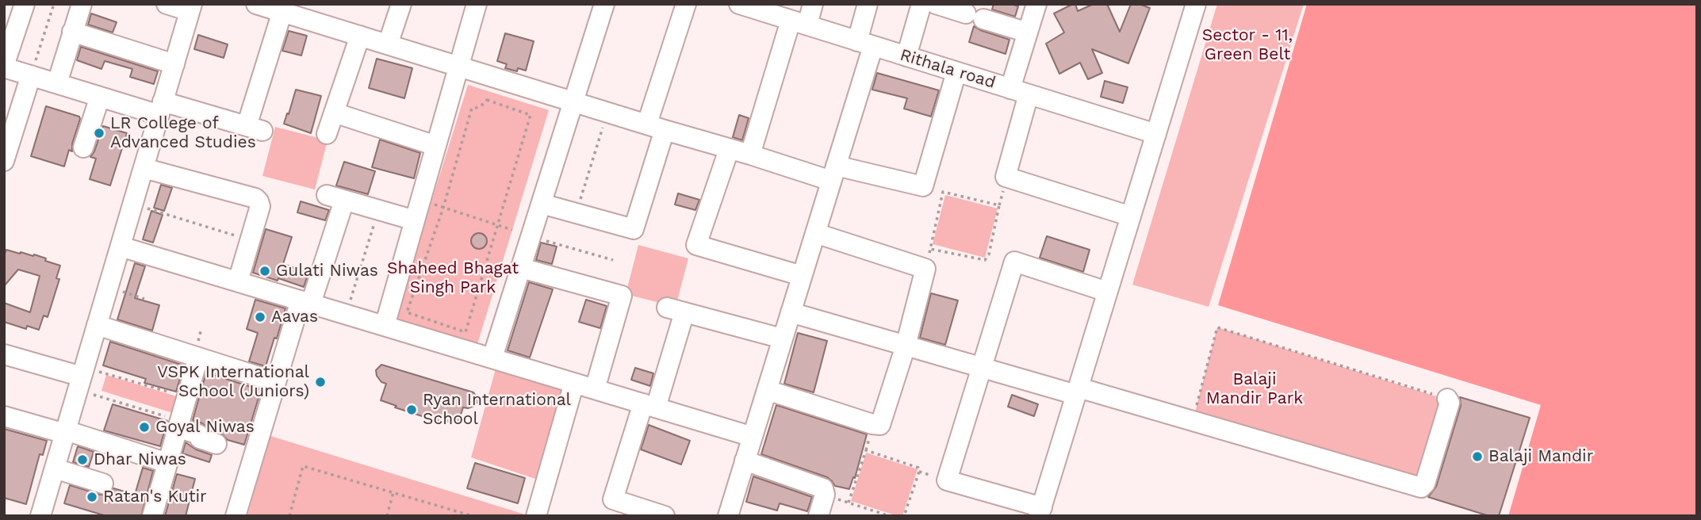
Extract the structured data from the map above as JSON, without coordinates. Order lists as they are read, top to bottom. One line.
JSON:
{"streets":{"street":["Rithala road"]},"parks":["Sector - 11, Green Belt","Shaheed Bhagat Singh Park","Balaji Mandir Park"],"places":["LR College of Advanced Studies","Gulati Niwas","Aavas","VSPK International School (Juniors)","Ryan International School","Goyal Niwas","Balaji Mandir","Dhar Niwas","Ratan's Kutir"]}
